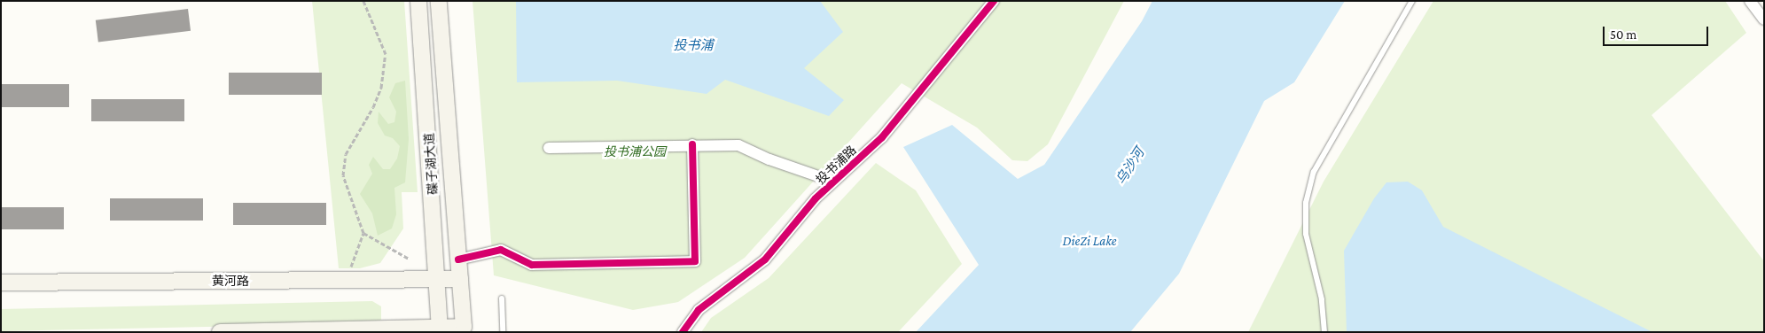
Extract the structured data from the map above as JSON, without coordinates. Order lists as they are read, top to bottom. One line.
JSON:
{"streets":{"main road":["碟子湖大道","黄河路"],"street":["投书浦路"]},"crossings":[["碟子湖大道","黄河路"]],"water":["投书浦","乌沙河","DieZi Lake"],"parks":["投书浦公园"],"scale_bar":"50 m"}
